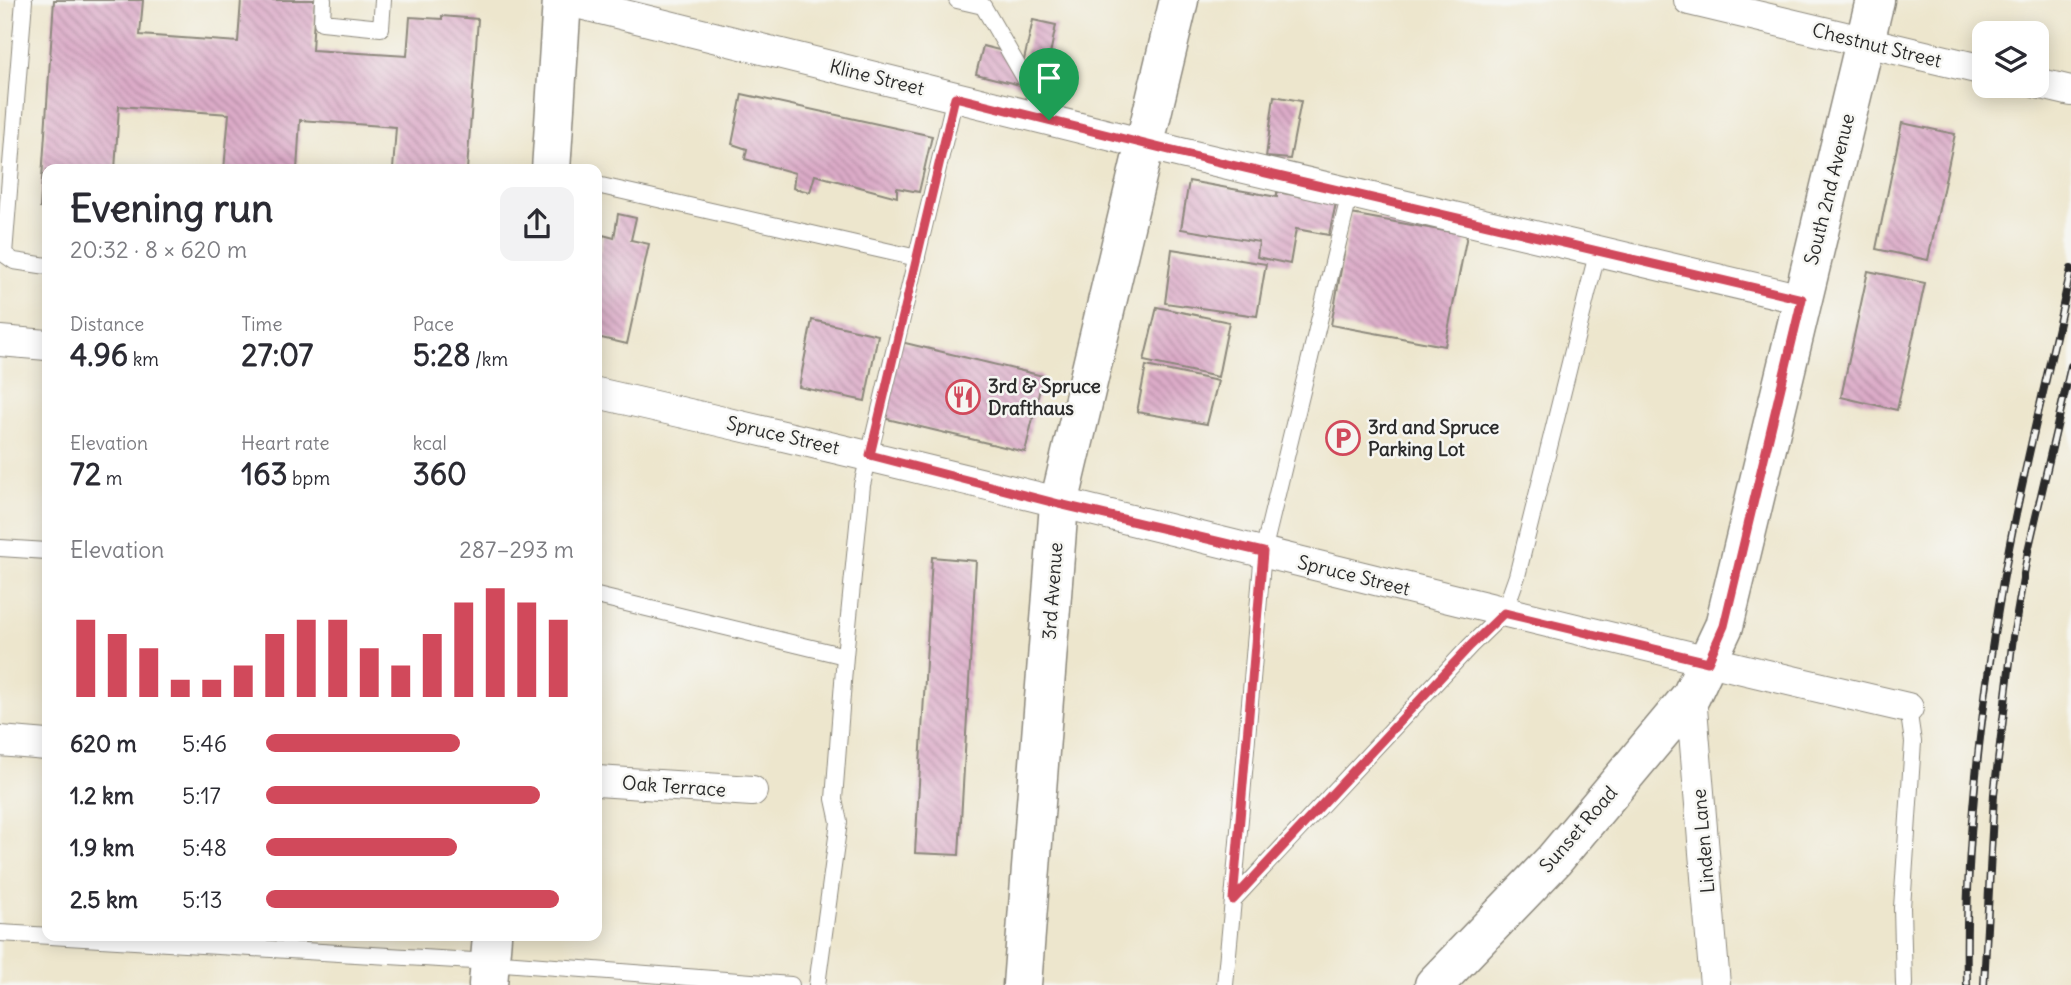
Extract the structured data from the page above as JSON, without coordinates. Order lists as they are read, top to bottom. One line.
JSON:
{"streets":{"street":["Chestnut Street","Kline Street","South 2nd Avenue","Spruce Street","3rd Avenue","Oak Terrace","Sunset Road","Linden Lane"]},"crossings":[["Chestnut Street","South 2nd Avenue"],["Kline Street","South 2nd Avenue"],["Kline Street","3rd Avenue"],["South 2nd Avenue","Spruce Street"],["South 2nd Avenue","Sunset Road"],["Spruce Street","3rd Avenue"],["Spruce Street","Sunset Road"],["Sunset Road","Linden Lane"]],"places":{"restaurant":["3rd & Spruce Drafthaus"],"parking":["3rd and Spruce Parking Lot"]},"page":{"heading":["Evening run","20:32 · 8 × 620 m"],"stats":[["Distance","4.96 km"],["Time","27:07"],["Pace","5:28 /km"],["Elevation","72 m"],["Heart rate","163 bpm"],["kcal","360"]],"chart":["Elevation","287–293 m"],"list":[{"name":"620 m","note":"5:46"},{"name":"1.2 km","note":"5:17"},{"name":"1.9 km","note":"5:48"},{"name":"2.5 km","note":"5:13"}]}}
